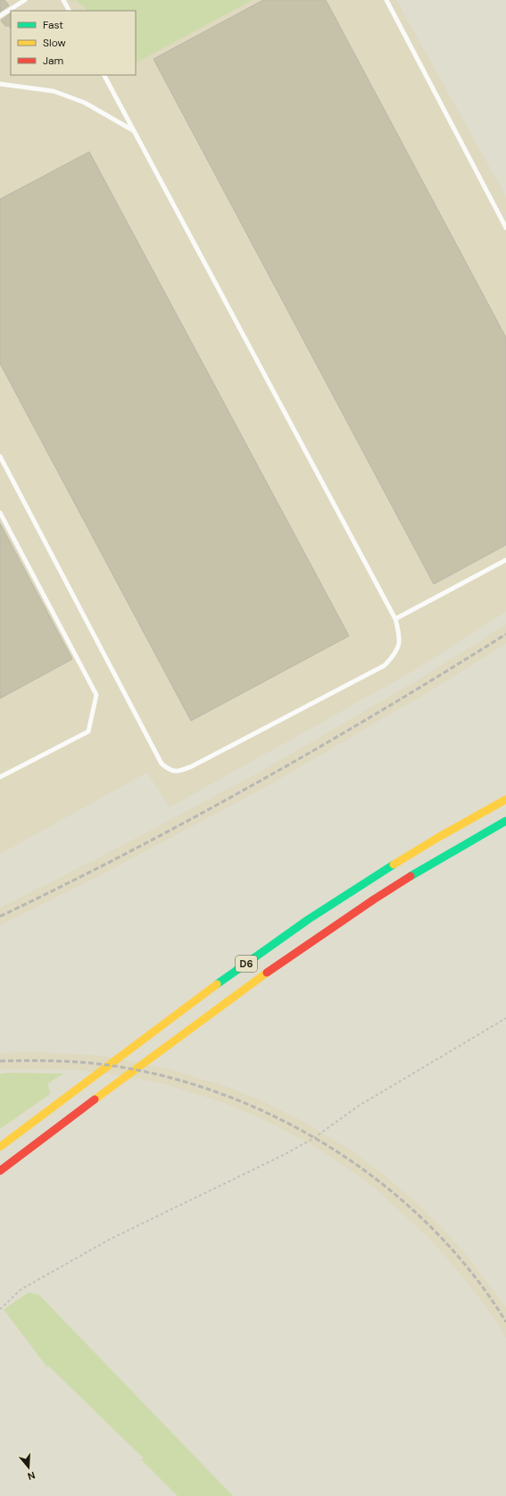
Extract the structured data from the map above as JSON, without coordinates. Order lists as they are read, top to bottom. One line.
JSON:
{"streets":{"highway":["D6"]},"legend":["Fast","Slow","Jam"],"north":"bottom"}
